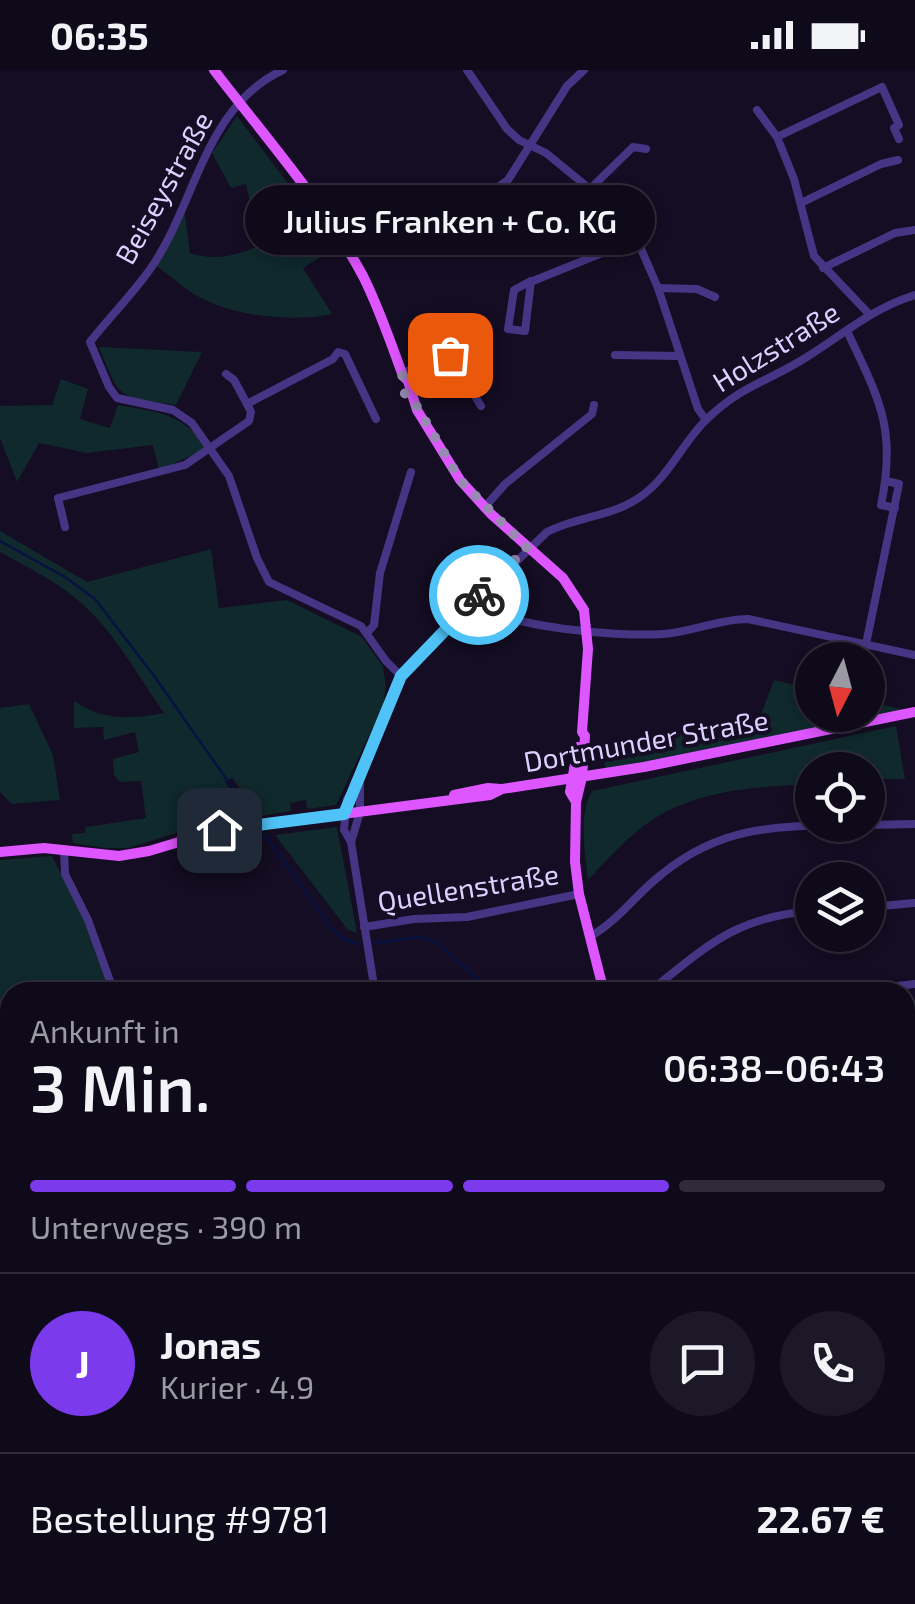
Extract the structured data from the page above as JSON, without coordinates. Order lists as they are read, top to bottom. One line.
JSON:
{"streets":{"main road":["Dortmunder Straße"],"street":["Beiseystraße","Holzstraße","Quellenstraße"]},"places":["Julius Franken + Co. KG"],"north":"bottom","page":{"status":"06:35","bubble":"Julius Franken + Co. KG","heading":["3 Min.","Ankunft in","06:38–06:43"],"panel":["Jonas","Kurier · 4.9","Bestellung #9781","22.67 €"],"bar":"Unterwegs · 390 m","round":"J"}}
